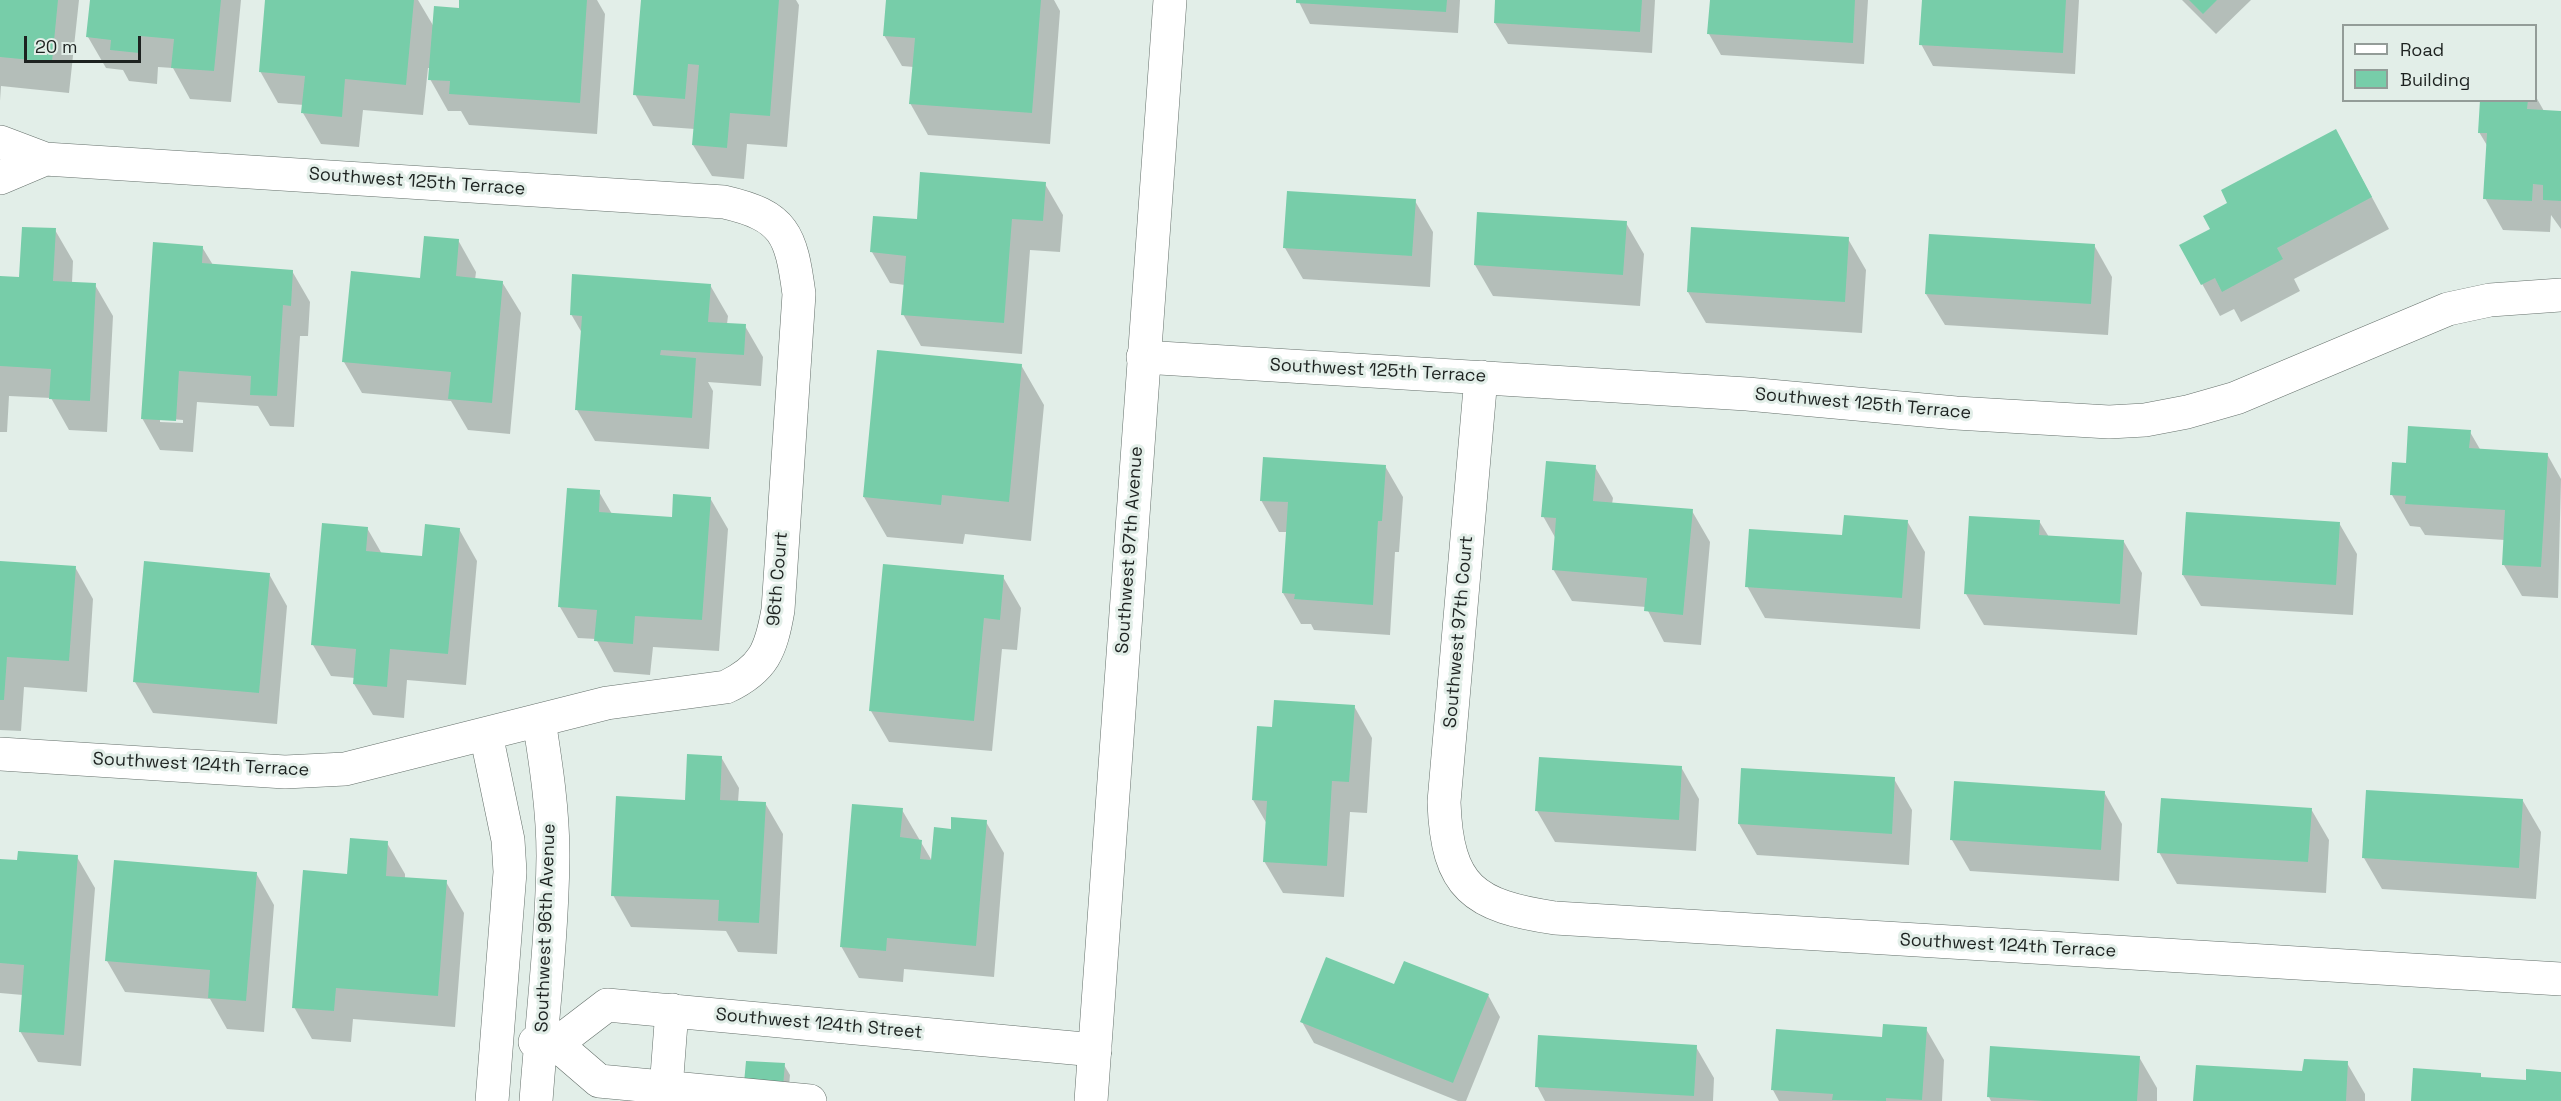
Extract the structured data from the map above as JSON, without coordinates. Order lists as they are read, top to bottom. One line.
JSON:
{"streets":{"street":["Southwest 125th Terrace","Southwest 97th Avenue","96th Court","Southwest 97th Court","Southwest 124th Terrace","Southwest 96th Avenue","Southwest 124th Street"]},"crossings":[["Southwest 125th Terrace","Southwest 97th Avenue"],["Southwest 125th Terrace","96th Court"],["Southwest 125th Terrace","Southwest 97th Court"],["Southwest 97th Avenue","Southwest 124th Street"],["96th Court","Southwest 124th Terrace"],["96th Court","Southwest 96th Avenue"],["Southwest 97th Court","Southwest 124th Terrace"],["Southwest 124th Terrace","Southwest 96th Avenue"],["Southwest 96th Avenue","Southwest 124th Street"]],"legend":["Road","Building"],"scale_bar":"20 m"}
